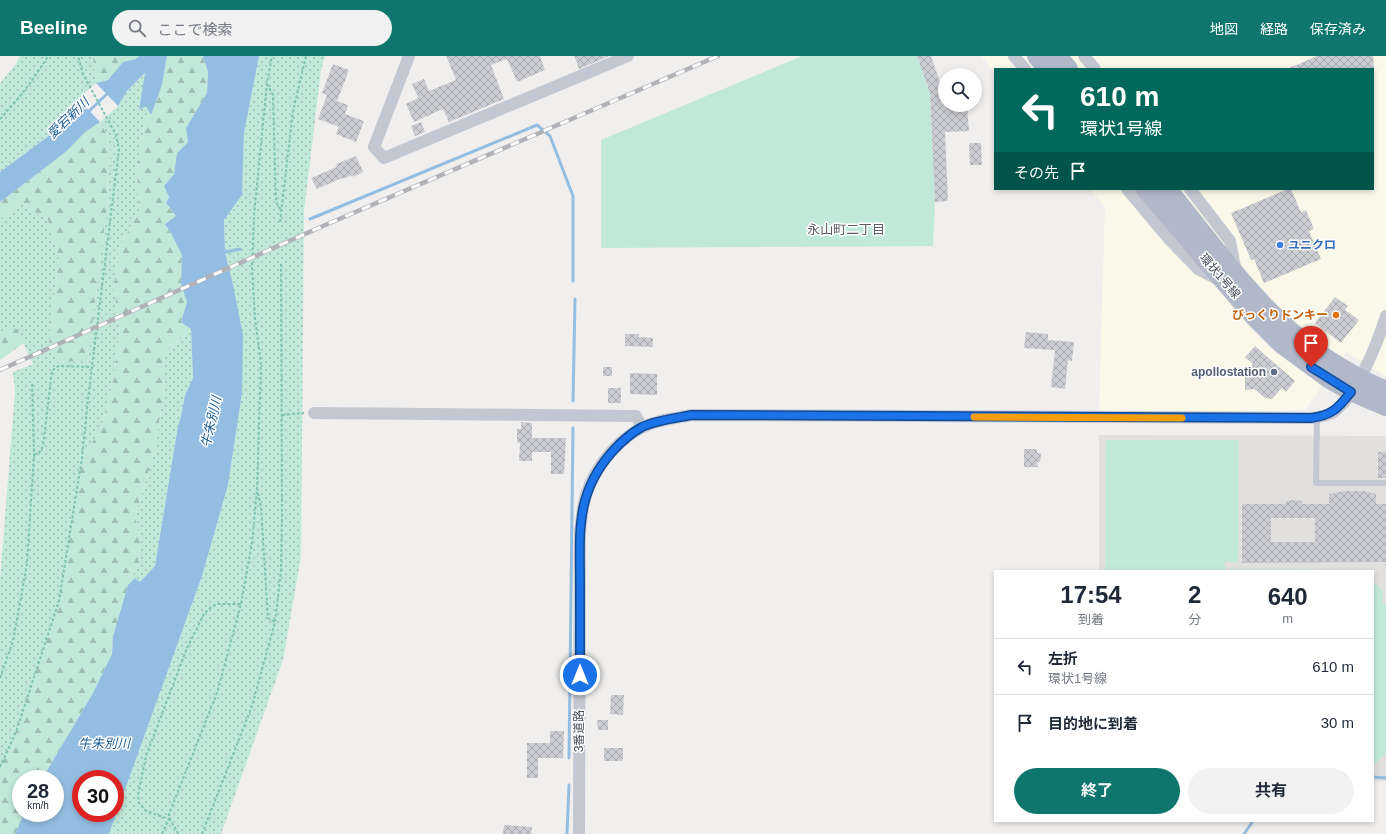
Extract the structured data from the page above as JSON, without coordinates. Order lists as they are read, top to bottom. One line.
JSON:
{"streets":{"main road":["環状1号線"],"street":["3番道路"]},"crossings":[["環状1号線","3番道路"]],"districts":["永山町二丁目"],"water":["愛宕新川","牛朱別川"],"places":["ユニクロ","びっくりドンキー","apollostation"],"page":{"header":"Beeline","search":"ここで検索","nav":["地図","経路","保存済み"],"turn":["610 m","環状1号線"],"then":"その先","eta":["17:54","到着","2","分","640","m"],"list":[{"name":"左折","note":"環状1号線","value":"610 m"},{"name":"目的地に到着","value":"30 m"}],"buttons":["終了","共有"],"speed":"28 km/h","limit":"30"}}
